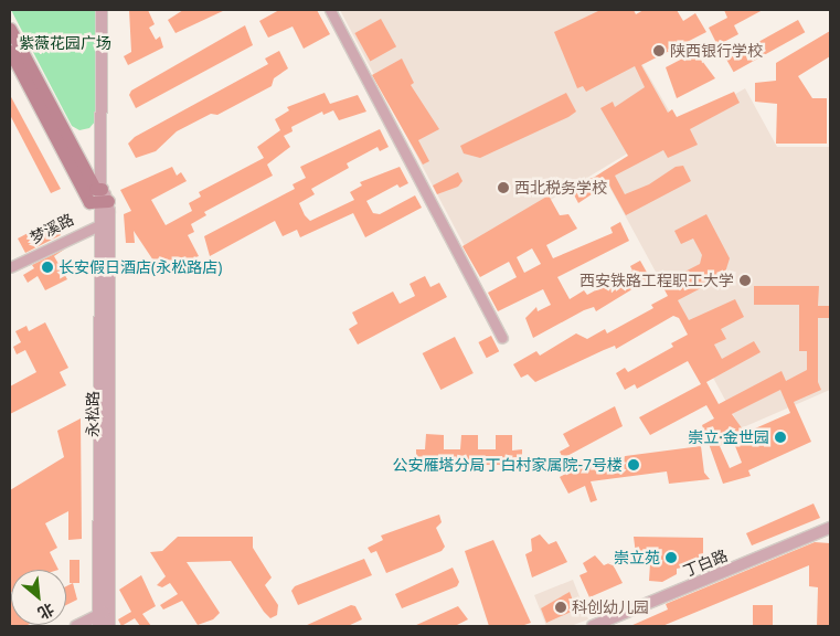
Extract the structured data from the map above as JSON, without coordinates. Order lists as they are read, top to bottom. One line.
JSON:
{"streets":{"street":["梦溪路","永松路","丁白路"]},"crossings":[["梦溪路","永松路"]],"parks":["紫薇花园广场"],"places":["陕西银行学校","西北税务学校","长安假日酒店(永松路店)","西安铁路工程职工大学","崇立·金世园","公安雁塔分局丁白村家属院-7号楼","崇立苑","科创幼儿园"],"north":"bottom right"}
